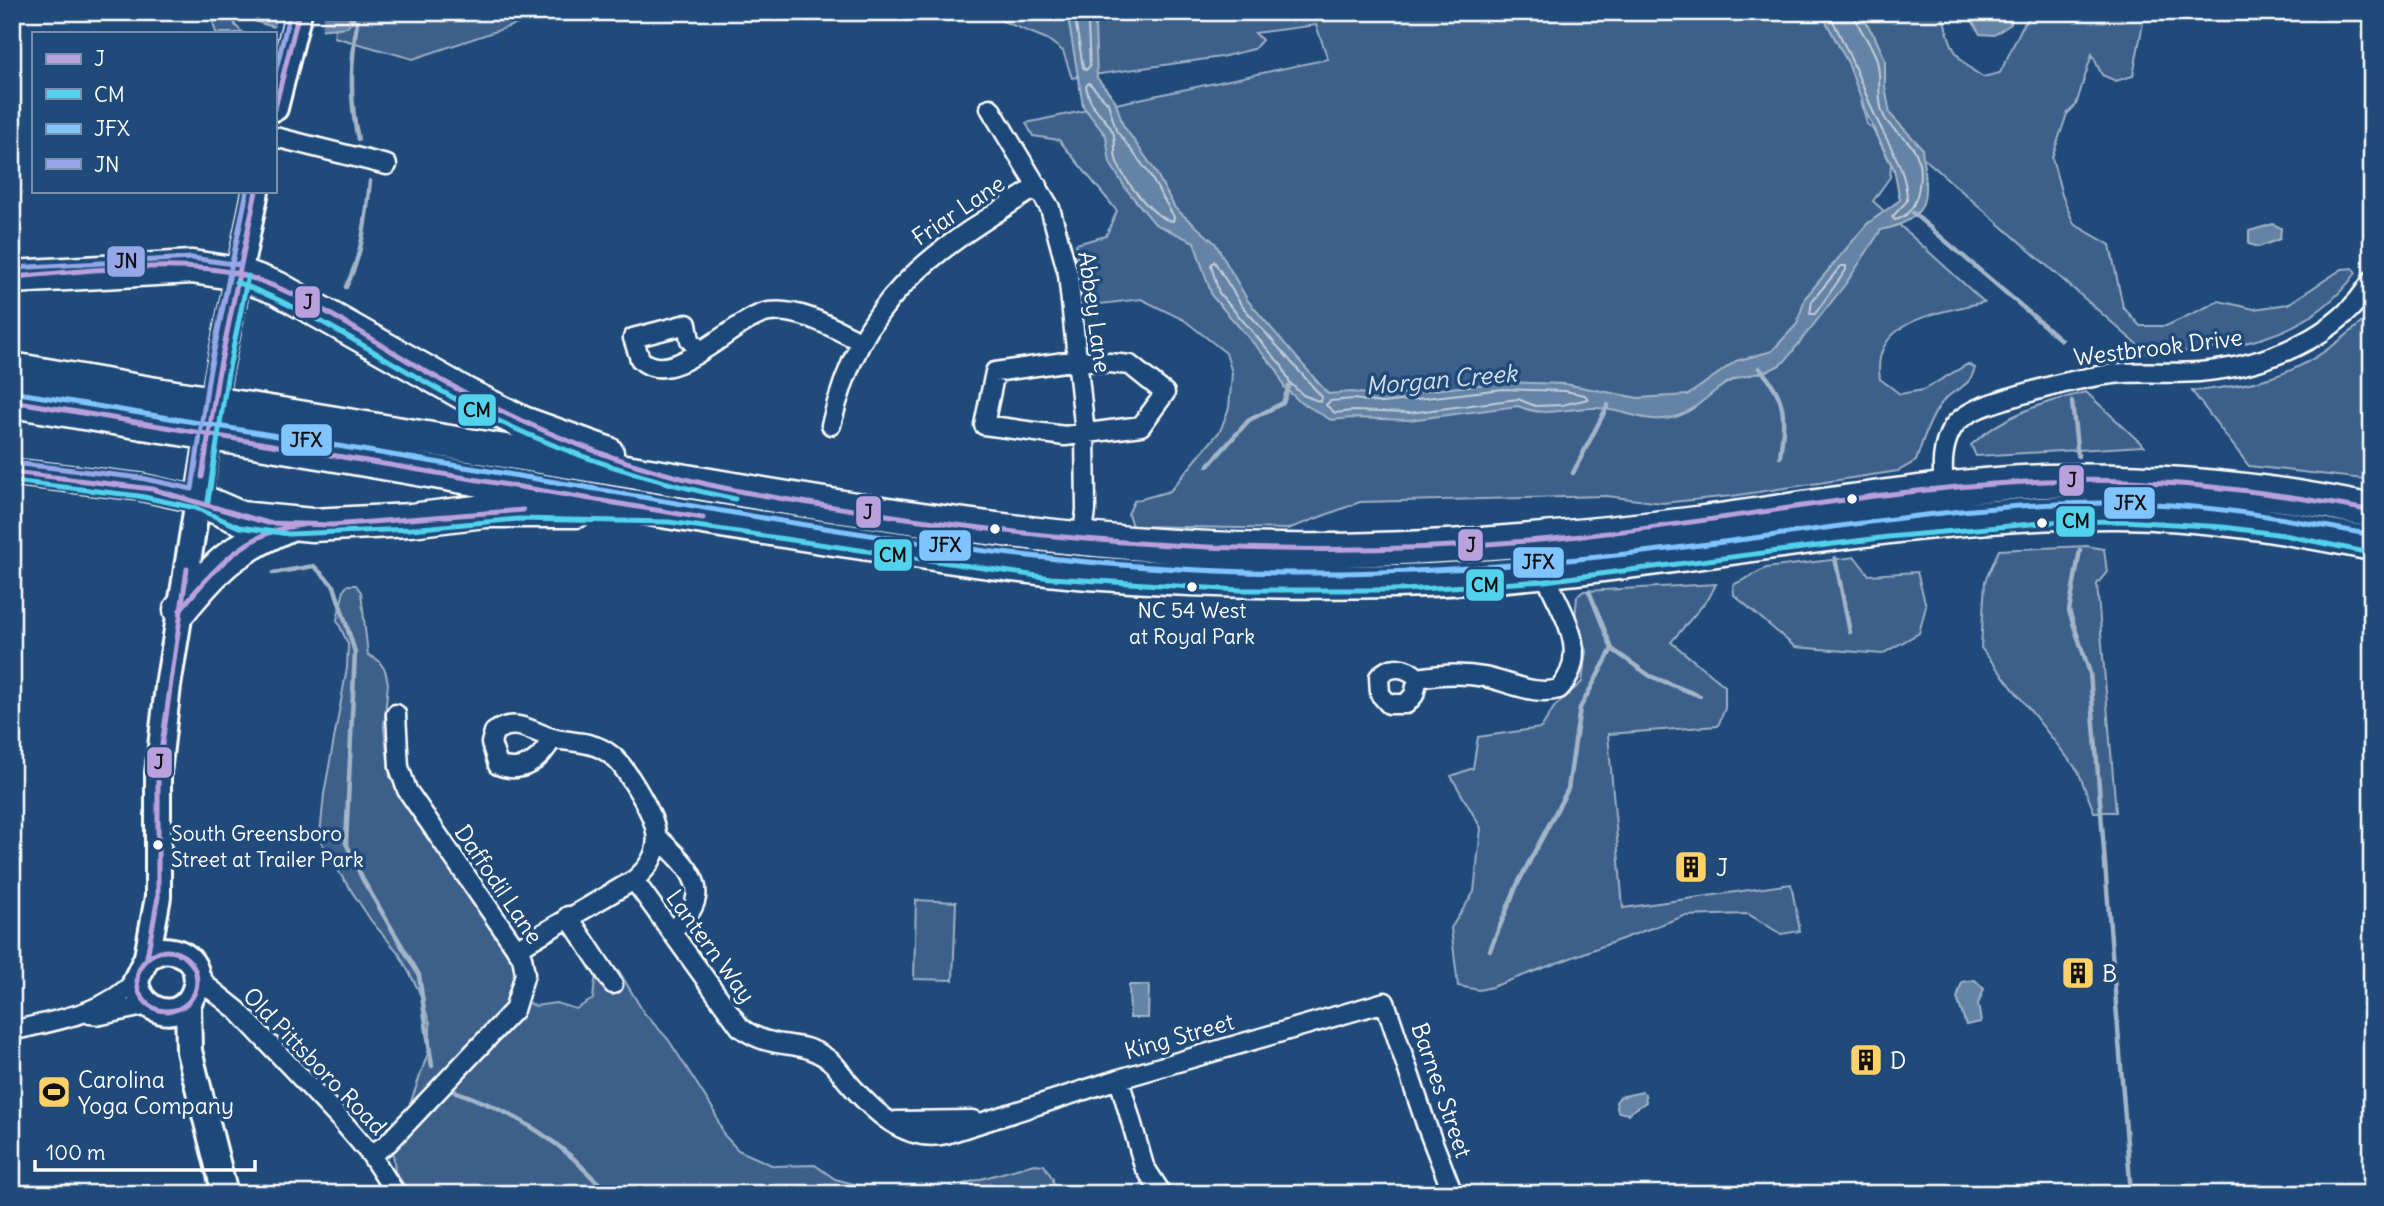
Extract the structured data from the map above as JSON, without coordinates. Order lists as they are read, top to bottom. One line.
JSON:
{"streets":{"street":["Friar Lane","Abbey Lane","Westbrook Drive","Daffodil Lane","Lantern Way","King Street","Old Pittsboro Road","Barnes Street"]},"crossings":[["Friar Lane","Abbey Lane"],["Daffodil Lane","Old Pittsboro Road"],["Lantern Way","King Street"],["King Street","Barnes Street"]],"water":["Morgan Creek"],"places":{"other":["NC 54 West at Royal Park","South Greensboro Street at Trailer Park"],"building":["J","B","D"],"sports":["Carolina Yoga Company"]},"lines":["transit line J","transit line JN","transit line CM","transit line JFX"],"legend":["J","CM","JFX","JN"],"scale_bar":"100 m"}
